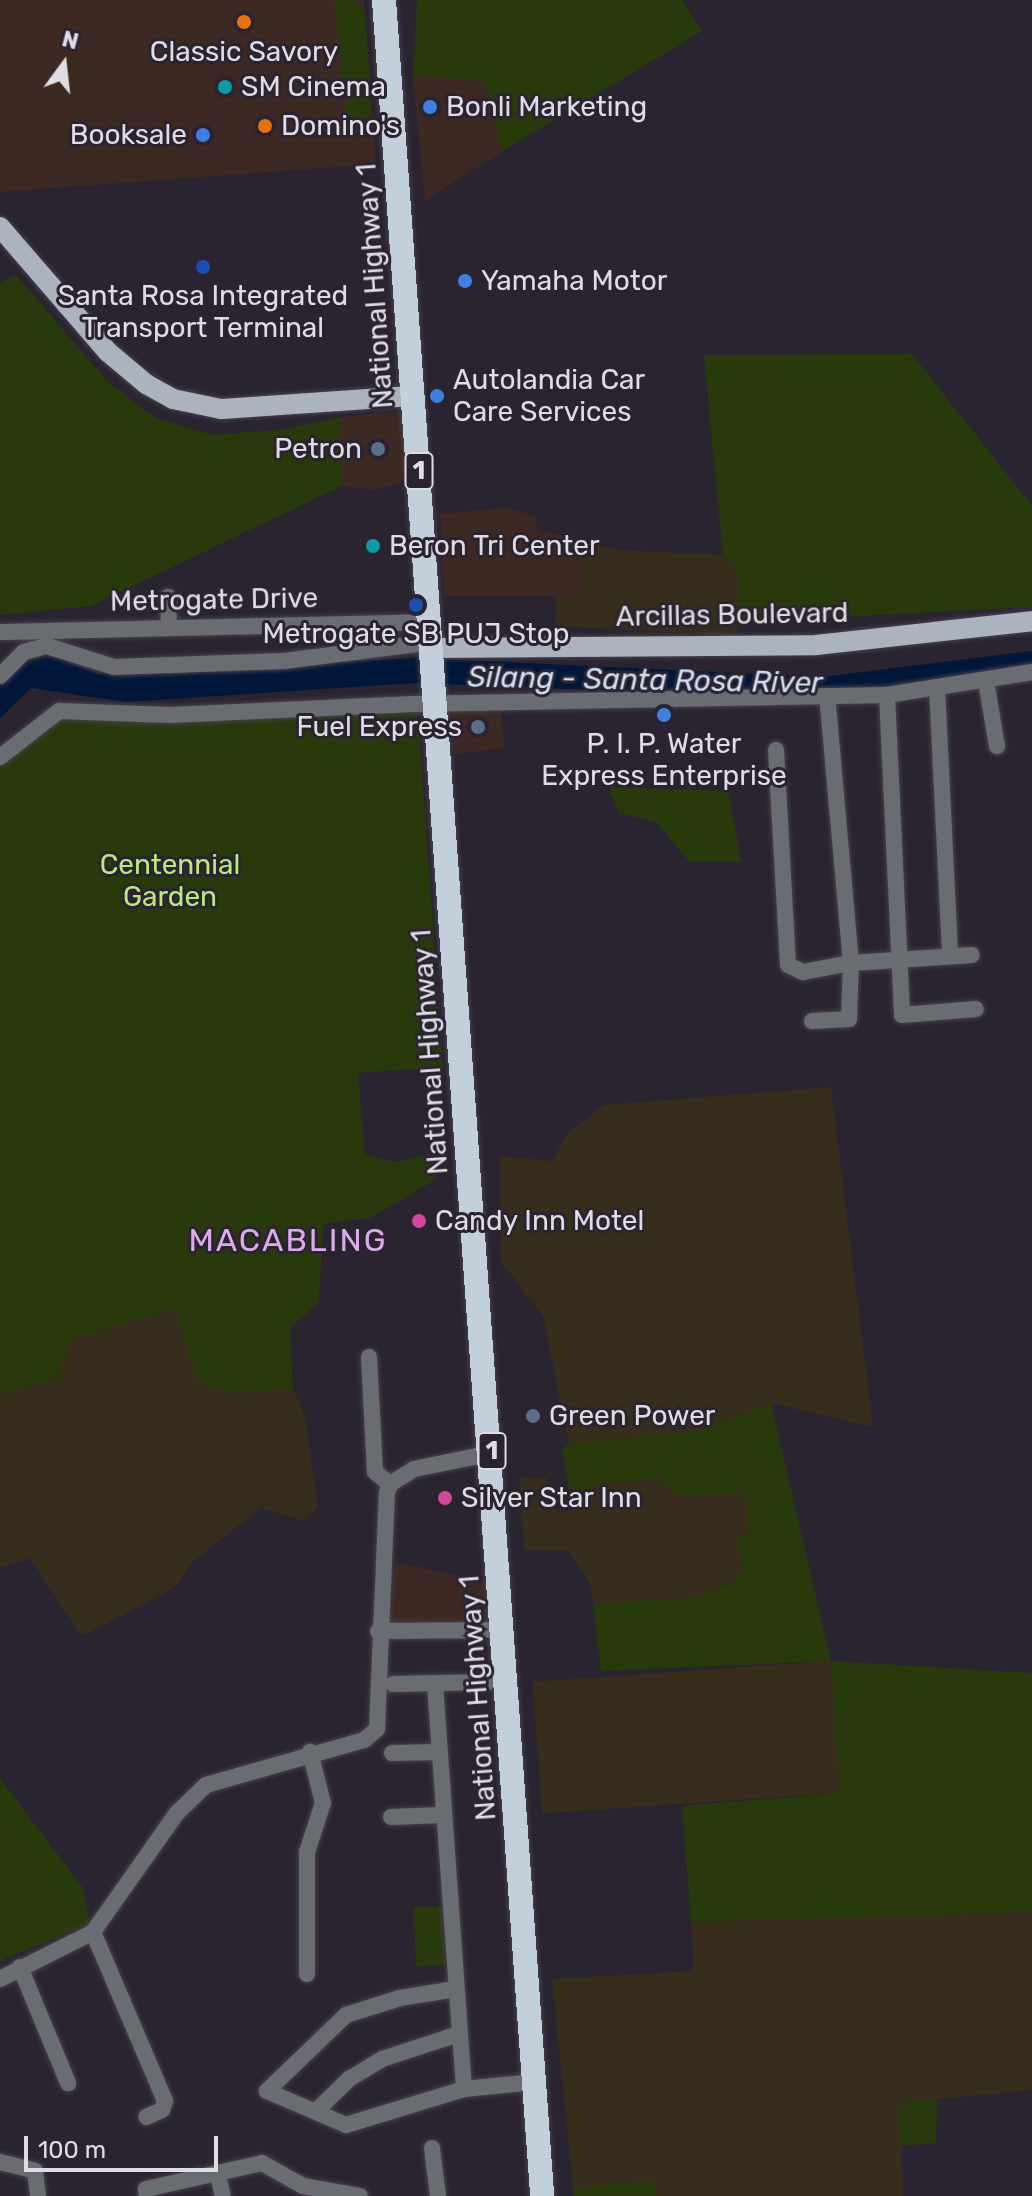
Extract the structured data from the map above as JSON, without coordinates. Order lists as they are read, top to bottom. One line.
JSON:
{"streets":{"highway":["National Highway 1","1"],"main road":["Arcillas Boulevard"],"street":["Metrogate Drive"]},"crossings":[["National Highway 1","Metrogate Drive"],["National Highway 1","Arcillas Boulevard"],["Metrogate Drive","Arcillas Boulevard"]],"districts":["MACABLING"],"water":["Silang - Santa Rosa River"],"parks":["Centennial Garden"],"places":["Classic Savory","SM Cinema","Bonli Marketing","Domino's","Booksale","Santa Rosa Integrated Transport Terminal","Yamaha Motor","Autolandia Car Care Services","Petron","Beron Tri Center","Metrogate SB PUJ Stop","P. I. P. Water Express Enterprise","Fuel Express","Candy Inn Motel","Green Power","Silver Star Inn"],"scale_bar":"100 m","north":"top"}
